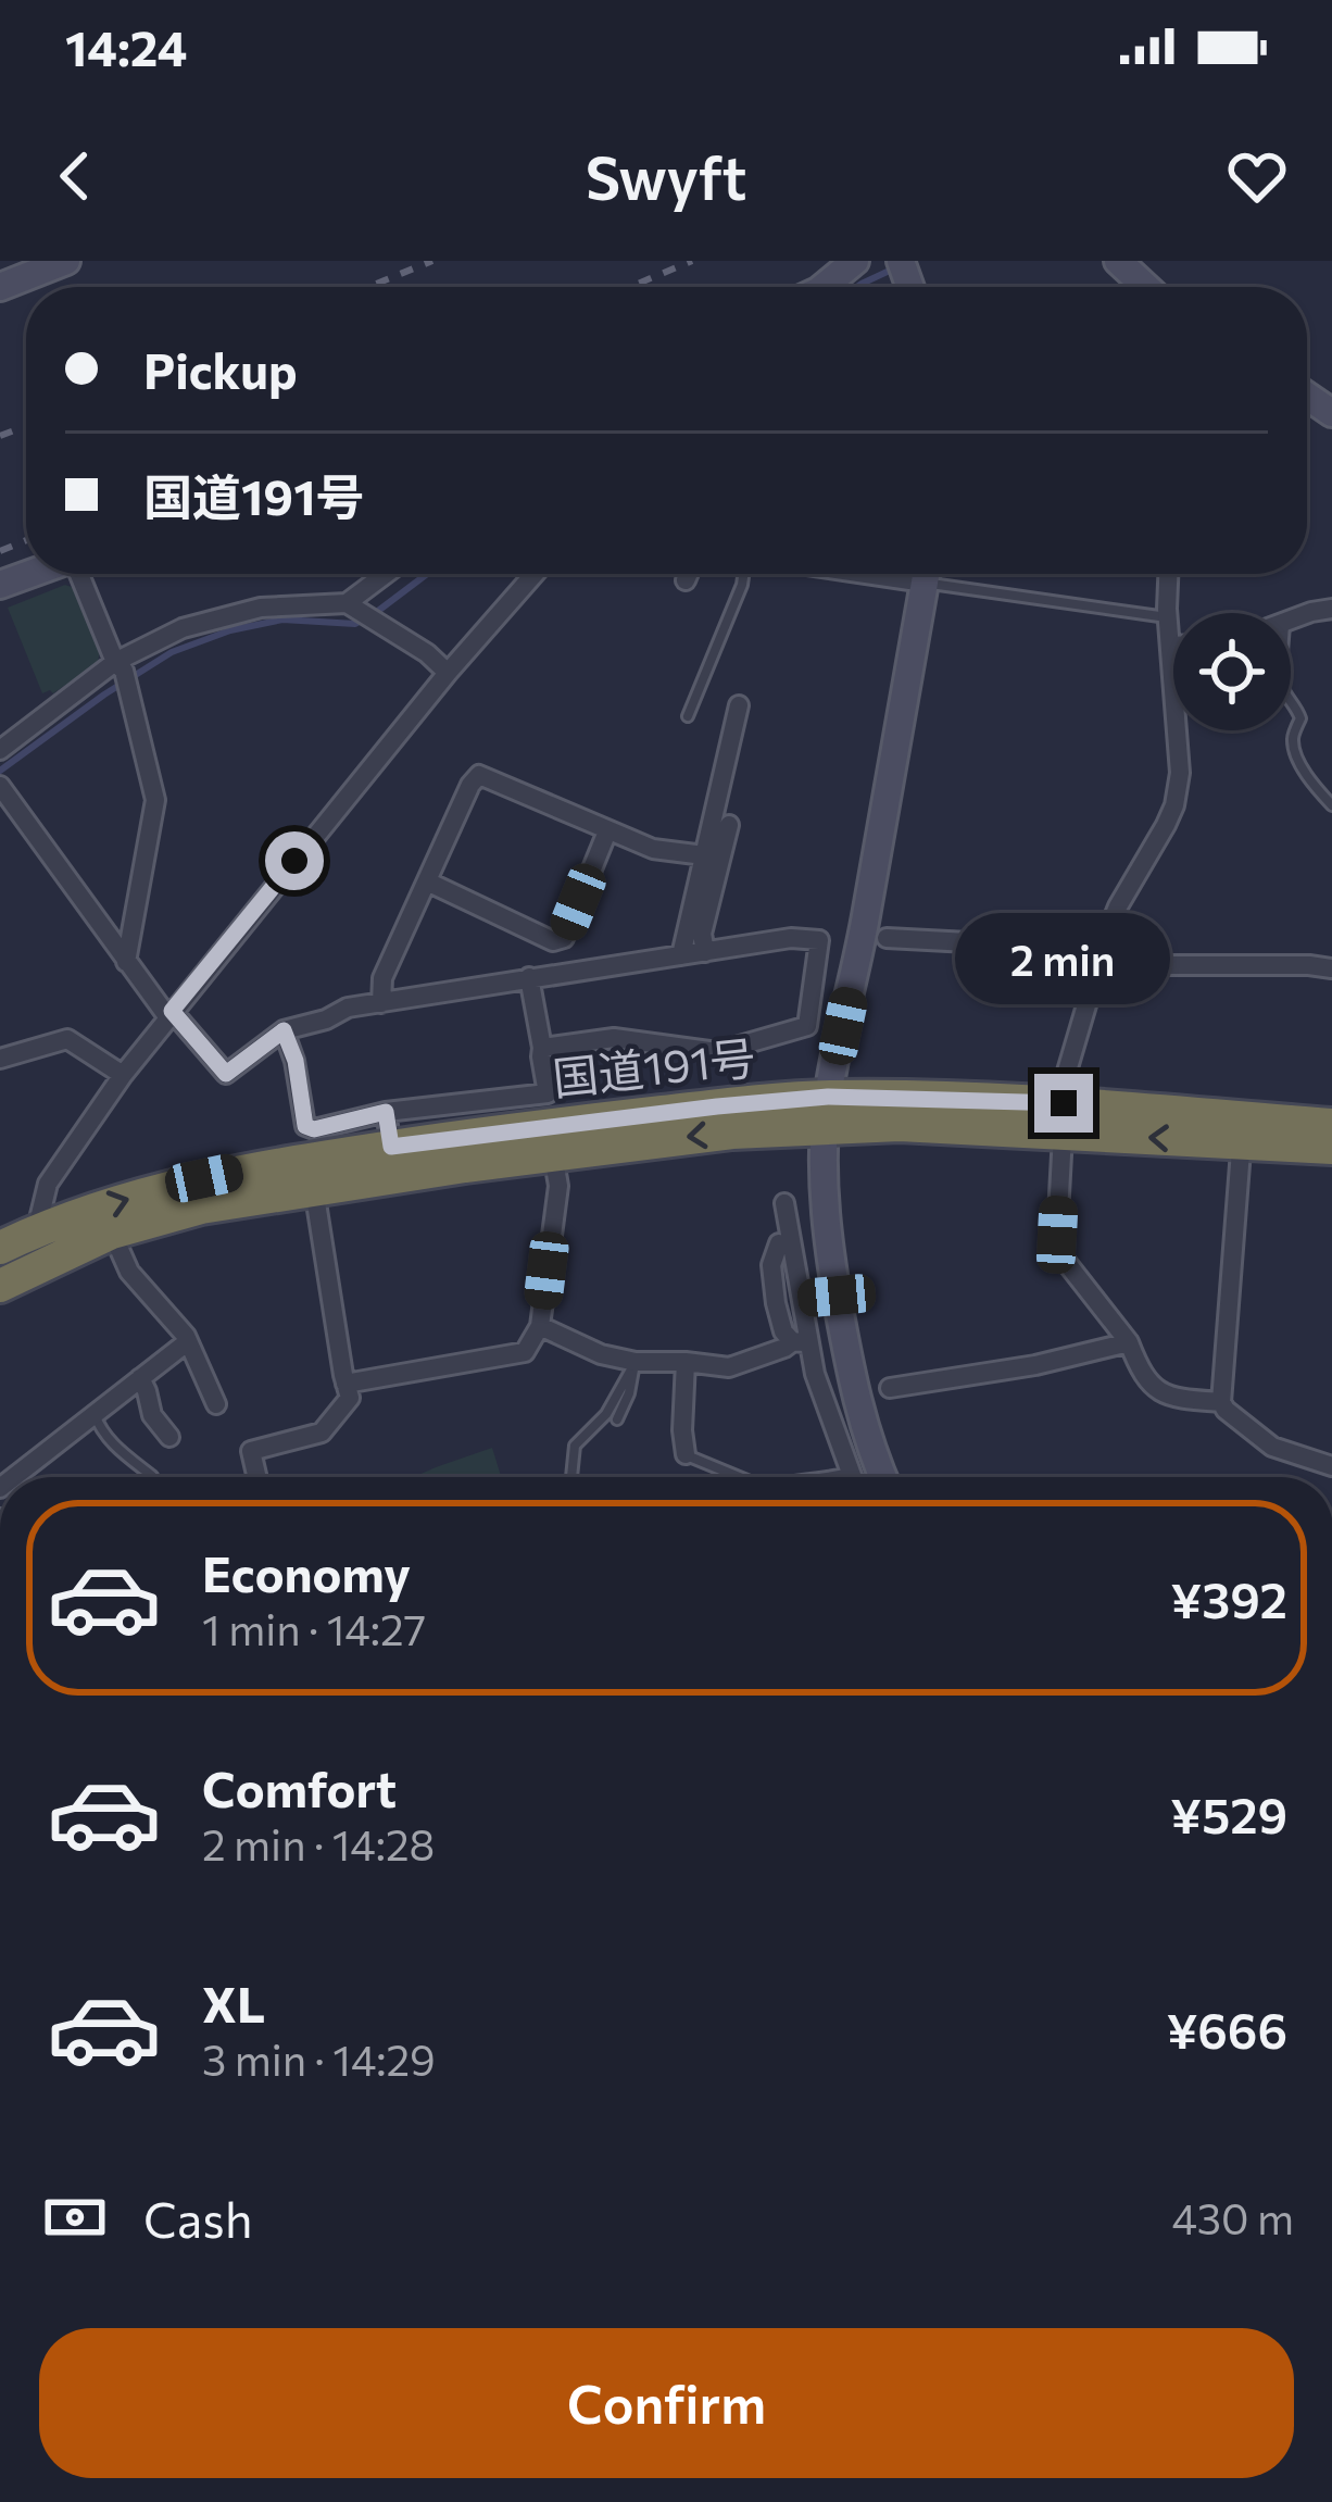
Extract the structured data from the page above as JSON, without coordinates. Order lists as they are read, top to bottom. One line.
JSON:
{"streets":{"highway":["国道191号"]},"page":{"status":"14:24","header":"Swyft","banner":["Pickup","国道191号"],"bubble":"2 min","list":[{"name":"Economy","note":"1 min · 14:27","value":"¥392"},{"name":"Comfort","note":"2 min · 14:28","value":"¥529"},{"name":"XL","note":"3 min · 14:29","value":"¥666"}],"pay":["Cash","430 m"],"buttons":"Confirm"}}
